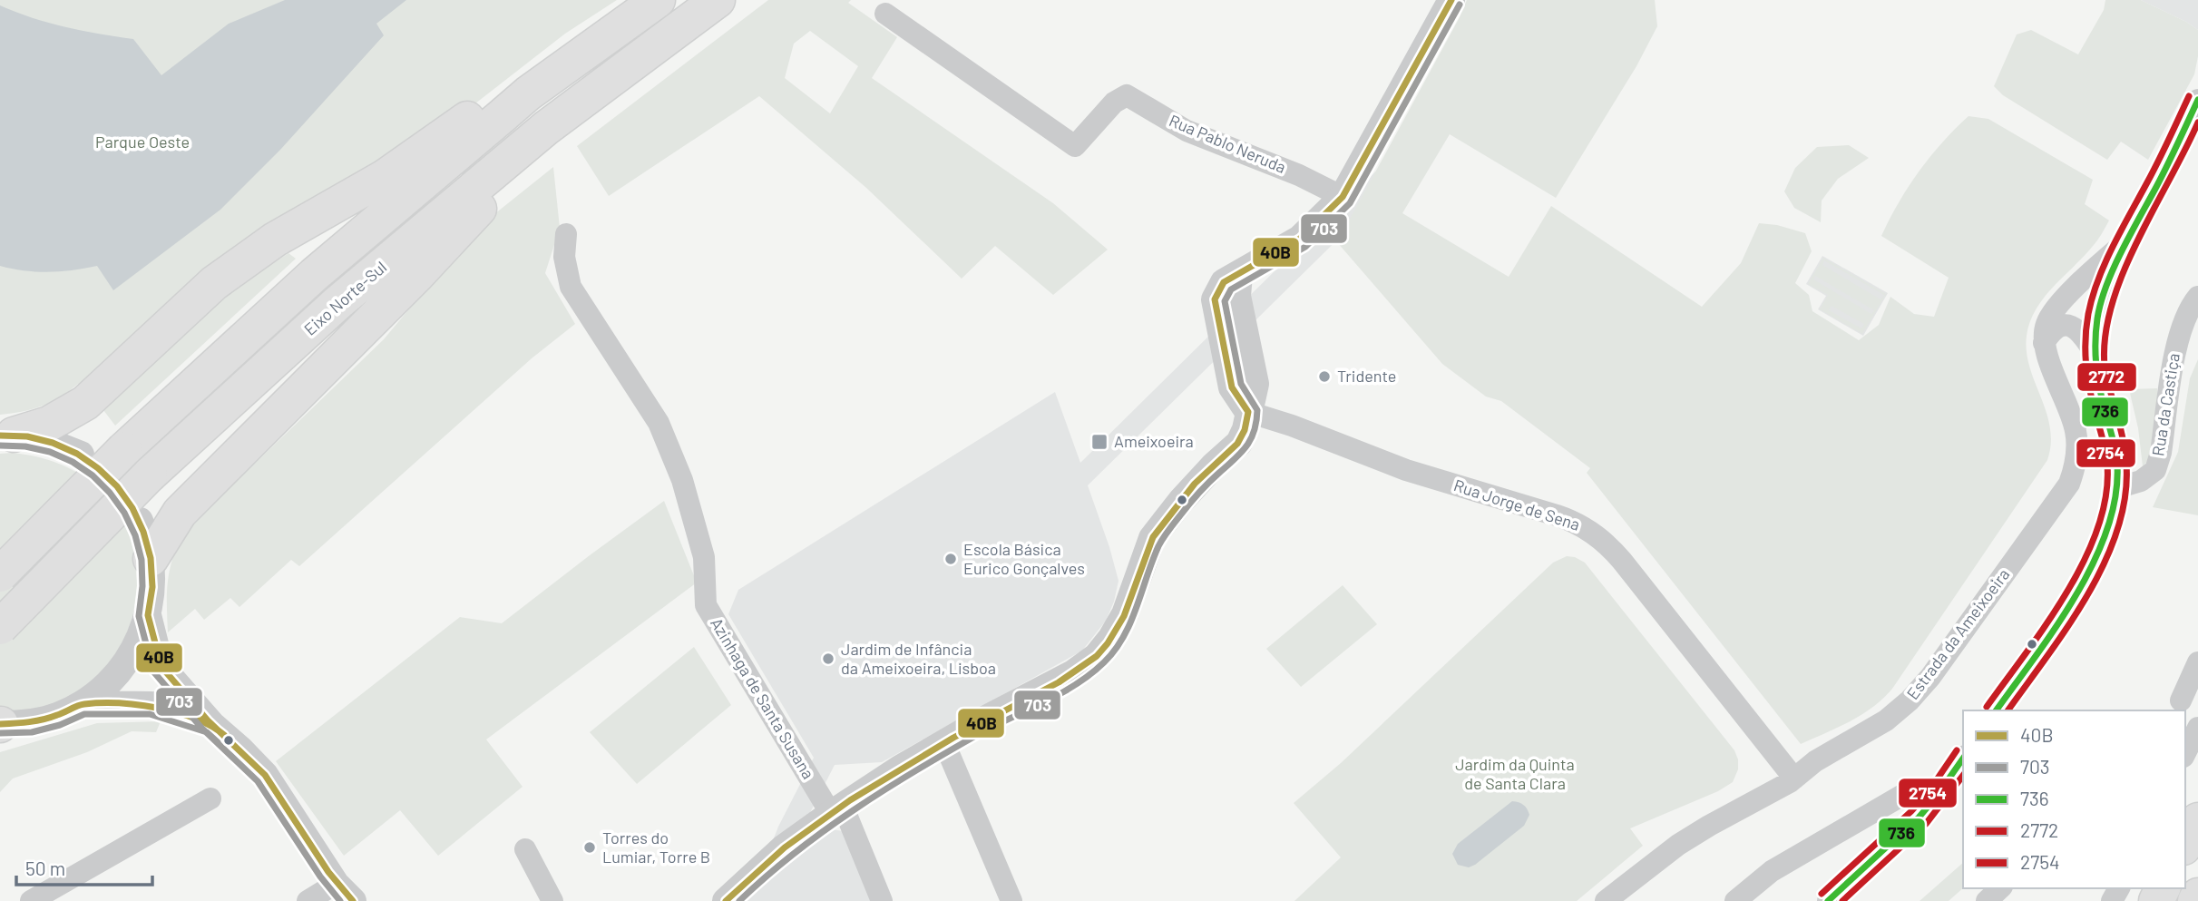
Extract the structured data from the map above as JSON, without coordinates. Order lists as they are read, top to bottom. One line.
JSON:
{"streets":{"highway":["Eixo Norte-Sul"],"street":["Rua Pablo Neruda","Rua da Castiça","Rua Jorge de Sena","Estrada da Ameixoeira","Azinhaga de Santa Susana"]},"crossings":[["Rua Jorge de Sena","Estrada da Ameixoeira"]],"parks":["Parque Oeste","Jardim da Quinta de Santa Clara"],"places":{"other":["Tridente","Escola Básica Eurico Gonçalves","Jardim de Infância da Ameixoeira, Lisboa","Torres do Lumiar, Torre B"],"transit":["Ameixoeira"]},"lines":["transit line 40B","transit line 703","transit line 2754","transit line 736","transit line 2772"],"legend":["40B","703","736","2772","2754"],"scale_bar":"50 m"}
